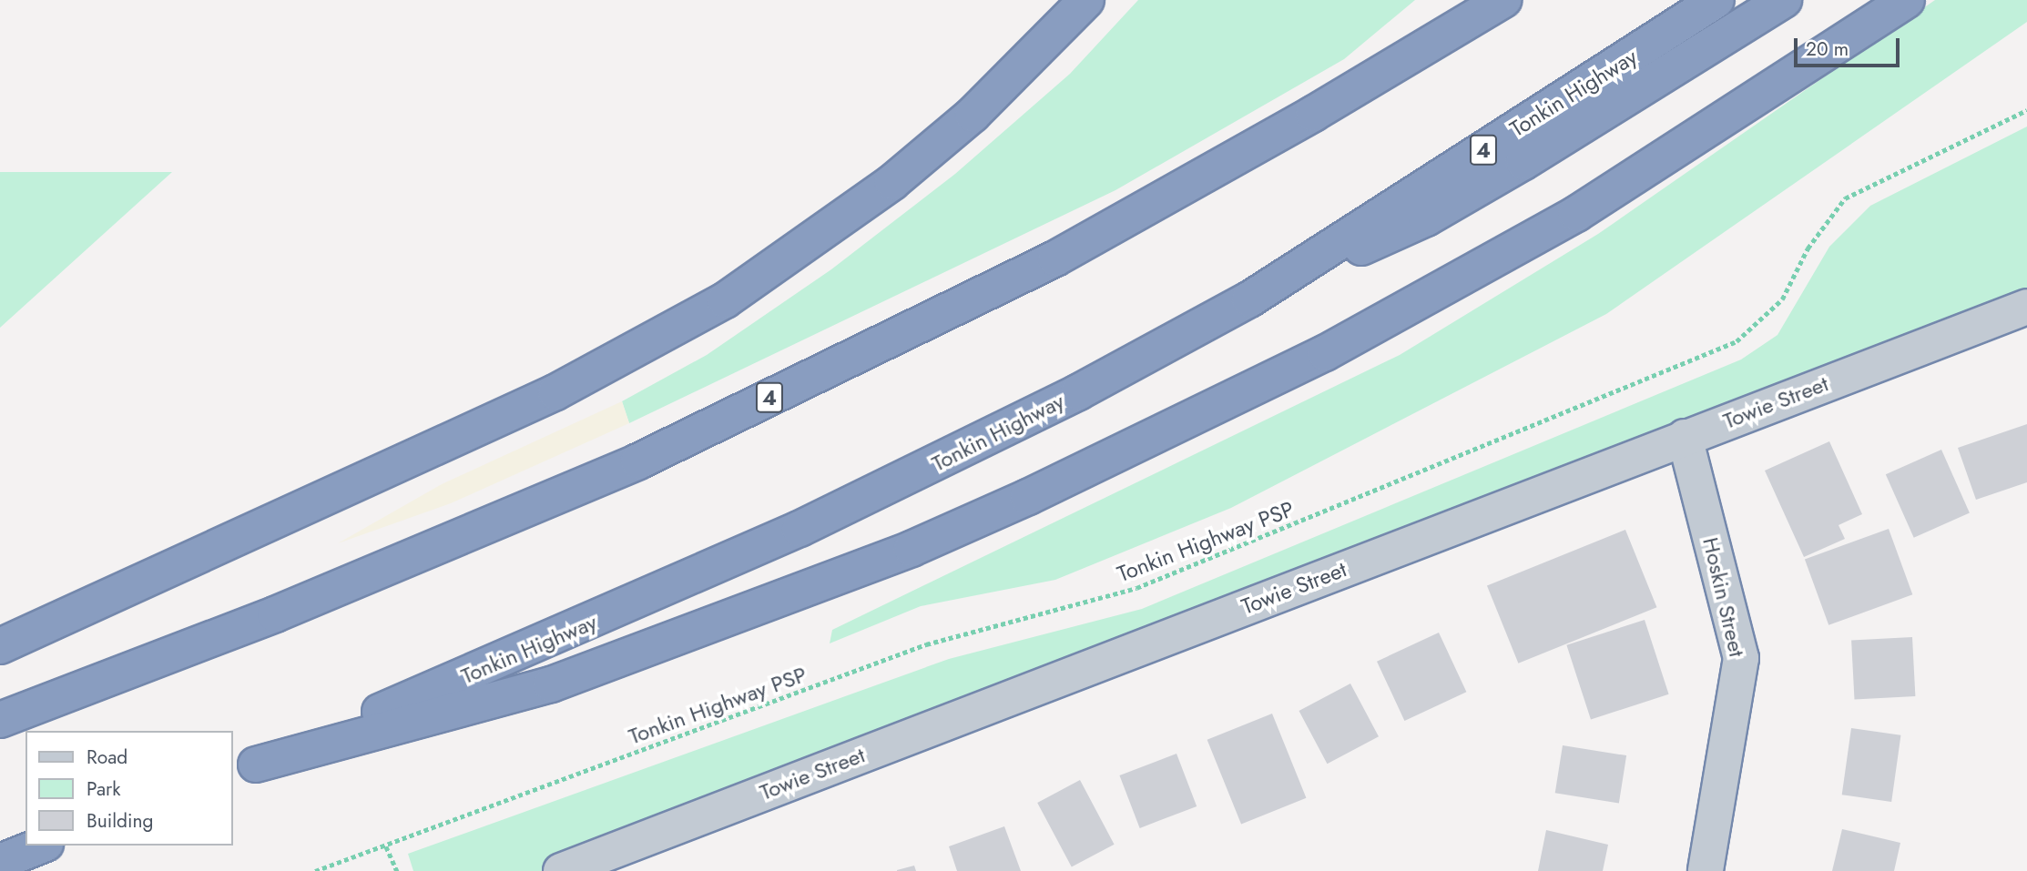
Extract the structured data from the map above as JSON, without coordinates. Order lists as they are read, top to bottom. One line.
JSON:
{"streets":{"highway":["Tonkin Highway","4"],"street":["Towie Street","Hoskin Street"],"path":["Tonkin Highway PSP"]},"crossings":[["Towie Street","Hoskin Street"]],"legend":["Road","Park","Building"],"scale_bar":"20 m"}
